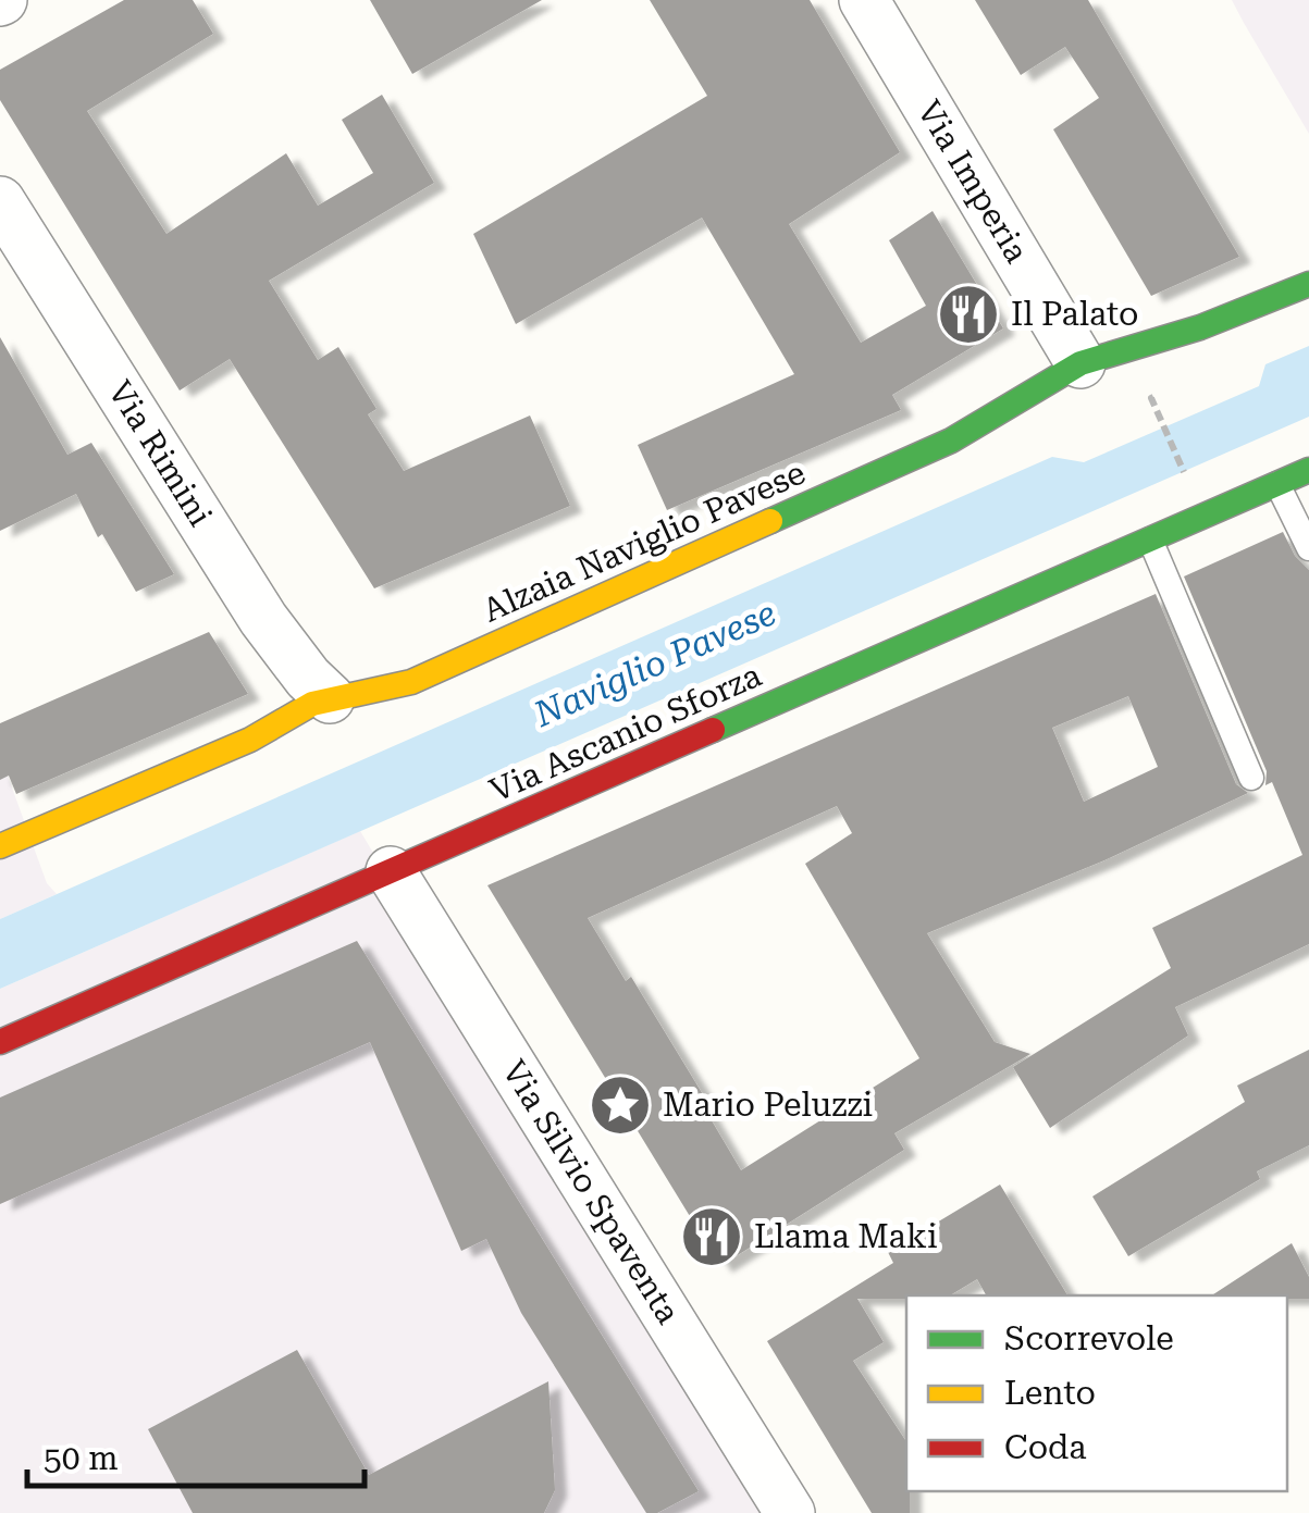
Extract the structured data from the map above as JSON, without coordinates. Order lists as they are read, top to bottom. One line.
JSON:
{"streets":{"street":["Via Imperia","Via Rimini","Alzaia Naviglio Pavese","Via Ascanio Sforza","Via Silvio Spaventa"]},"crossings":[["Via Imperia","Alzaia Naviglio Pavese"],["Via Rimini","Alzaia Naviglio Pavese"],["Via Ascanio Sforza","Via Silvio Spaventa"]],"water":["Naviglio Pavese"],"places":{"restaurant":["Il Palato","Llama Maki"],"place":["Mario Peluzzi"]},"legend":["Scorrevole","Lento","Coda"],"scale_bar":"50 m"}
